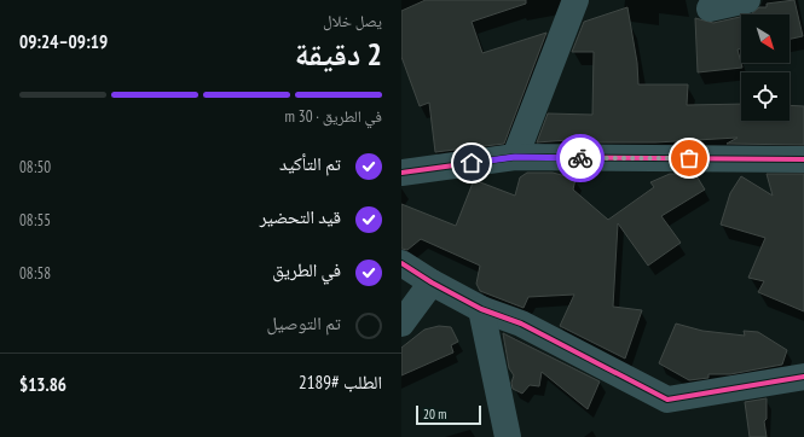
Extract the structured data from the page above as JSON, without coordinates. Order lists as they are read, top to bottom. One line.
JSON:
{"scale_bar":"20 m","north":"bottom right","page":{"heading":["2 دقيقة","يصل خلال","09:19–09:24"],"panel":["الطلب #2189","$13.86"],"bar":"في الطريق · 30 m","list":[["تم التأكيد","08:50"],["قيد التحضير","08:55"],["في الطريق","08:58"],"تم التوصيل"],"scale":"20 m"}}
